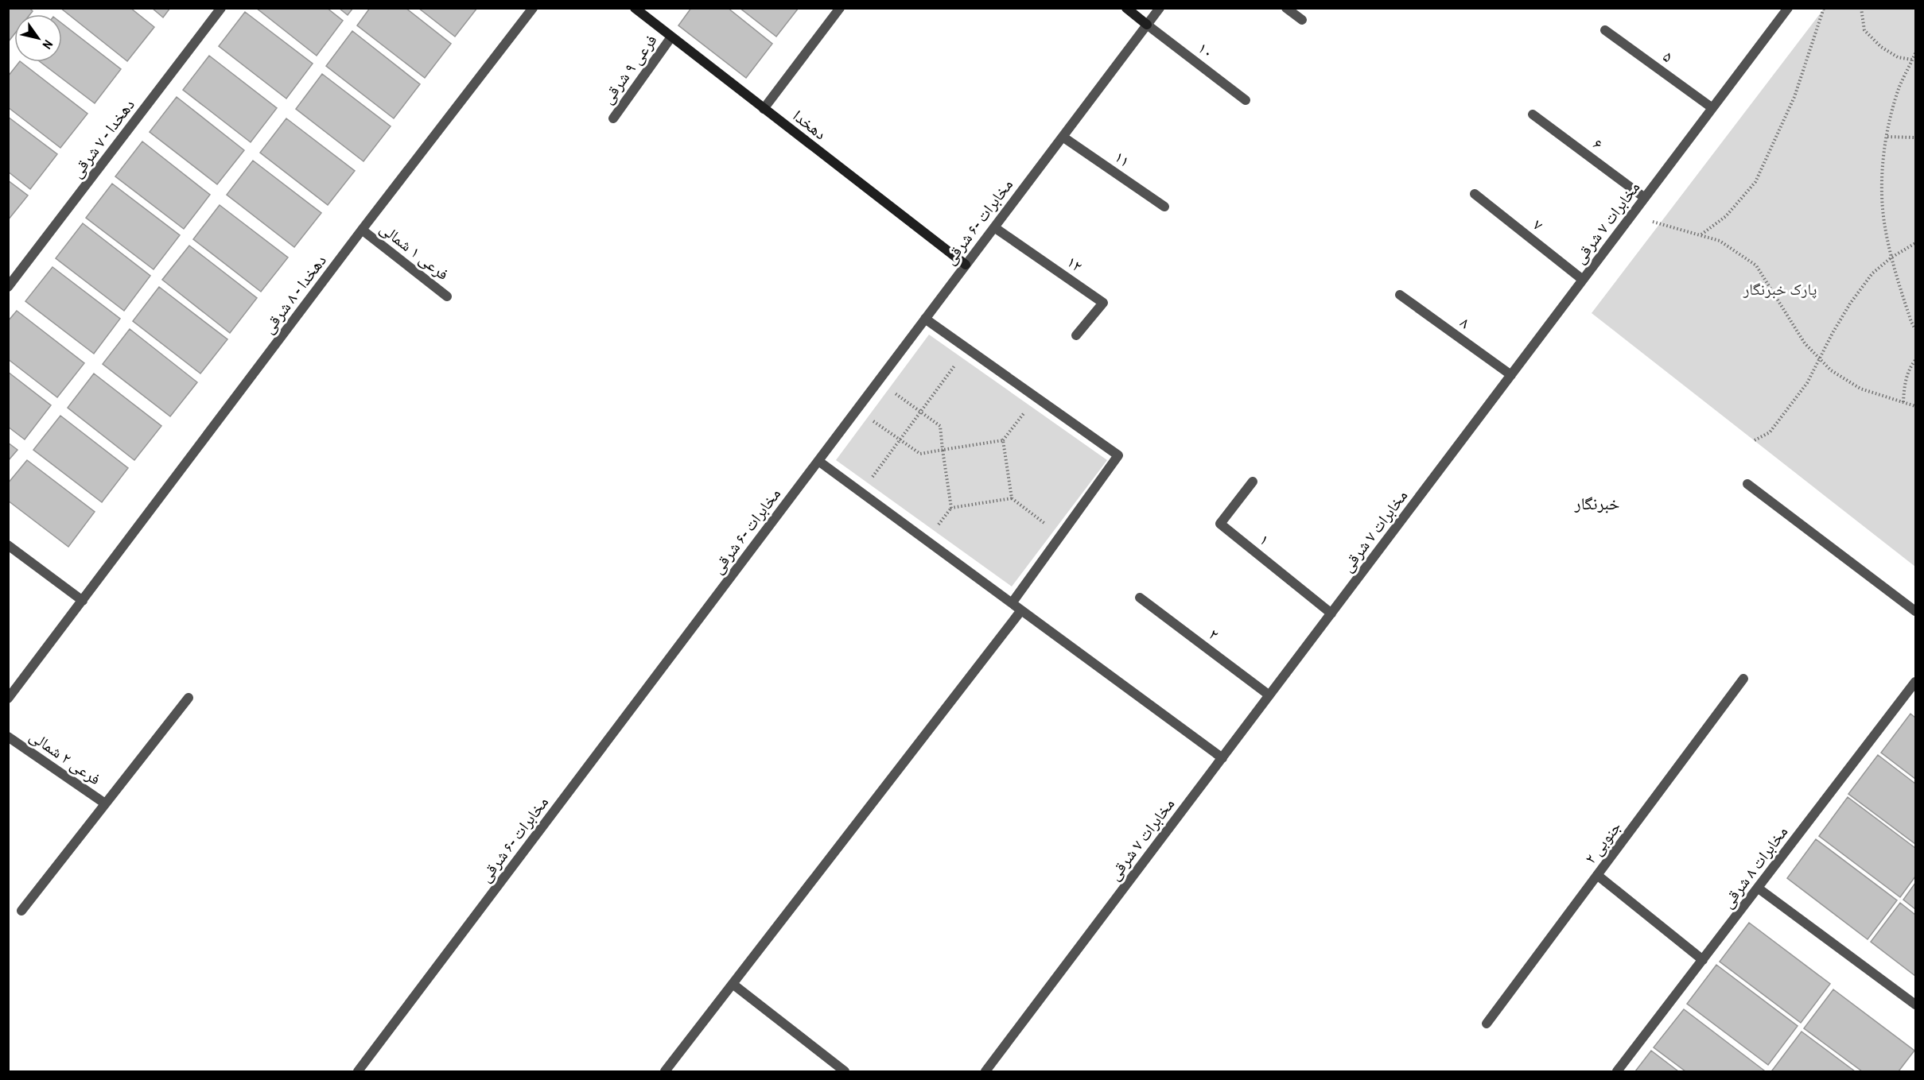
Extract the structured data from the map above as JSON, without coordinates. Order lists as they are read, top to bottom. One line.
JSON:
{"streets":{"street":["۱۰","۵","فرعی ۹ شرقی","دهخدا","دهخدا - ۷ شرقی","۶","۱۱","مخابرات -۶ شرقی","مخابرات ۷ شرقی","۷","فرعی ۱ شمالی","۱۲","دهخدا - ۸ شرقی","۸","۱","۲","فرعی ۲ شمالی","۲ جنوبی","مخابرات ۸ شرقی"]},"crossings":[["۱۰","مخابرات -۶ شرقی"],["۵","مخابرات ۷ شرقی"],["فرعی ۹ شرقی","دهخدا"],["دهخدا","مخابرات -۶ شرقی"],["۶","مخابرات ۷ شرقی"],["۱۱","مخابرات -۶ شرقی"],["مخابرات -۶ شرقی","۱۲"],["مخابرات ۷ شرقی","۷"],["مخابرات ۷ شرقی","۸"],["مخابرات ۷ شرقی","۱"],["مخابرات ۷ شرقی","۲"],["فرعی ۱ شمالی","دهخدا - ۸ شرقی"]],"districts":["خبرنگار"],"parks":["پارک خبرنگار"],"north":"bottom right"}
